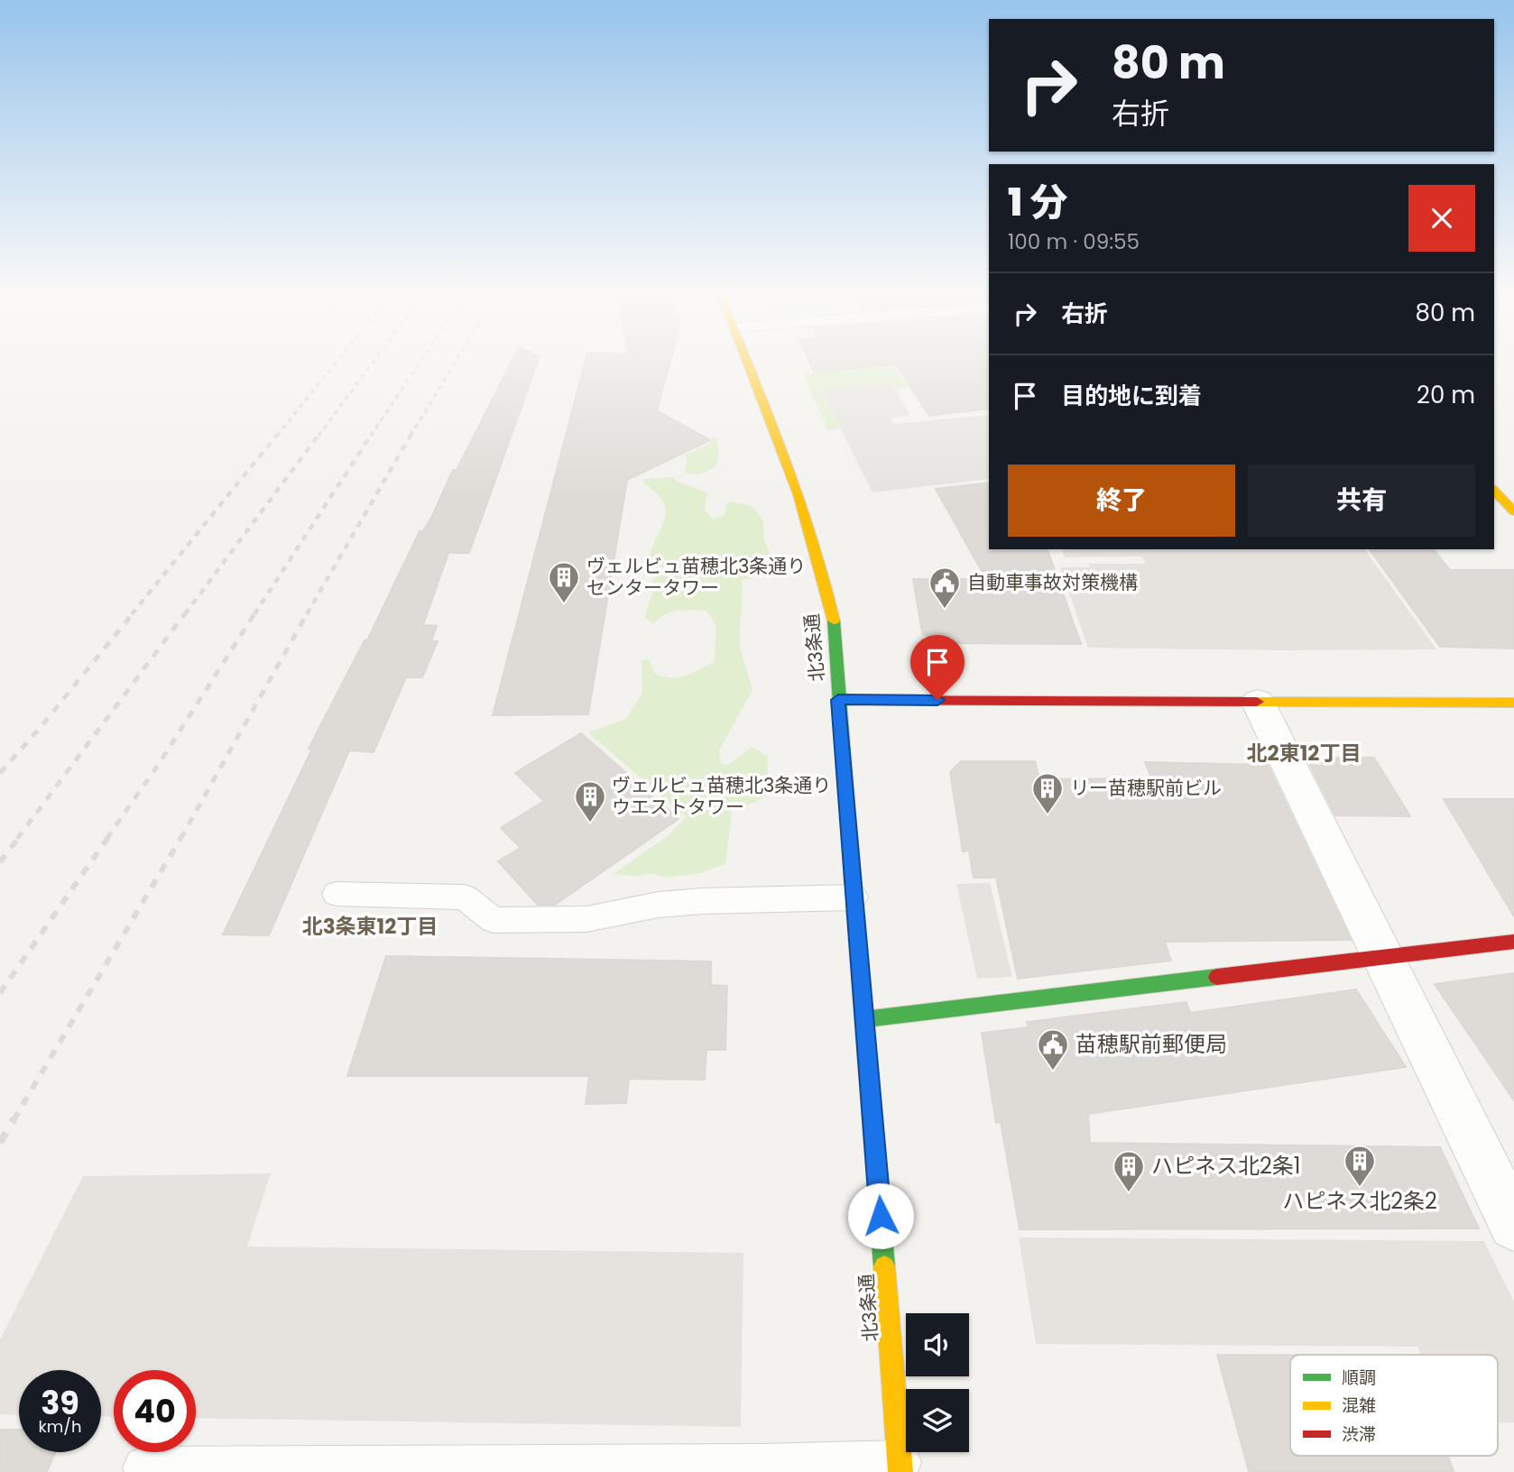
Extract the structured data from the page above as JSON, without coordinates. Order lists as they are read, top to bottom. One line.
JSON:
{"streets":{"street":["北3条通"]},"districts":["北2東12丁目","北3条東12丁目"],"places":{"building":["ヴェルビュ苗穂北3条通り センタータワー","リー苗穂駅前ビル","ヴェルビュ苗穂北3条通り ウエストタワー","ハピネス北2条2","ハピネス北2条1"],"public building":["自動車事故対策機構","苗穂駅前郵便局"]},"legend":["順調","混雑","渋滞"],"page":{"turn":["80 m","右折"],"heading":["1 分","100 m · 09:55"],"list":[{"name":"右折","value":"80 m"},{"name":"目的地に到着","value":"20 m"}],"buttons":["終了","共有"],"speed":"39 km/h","limit":"40"}}
